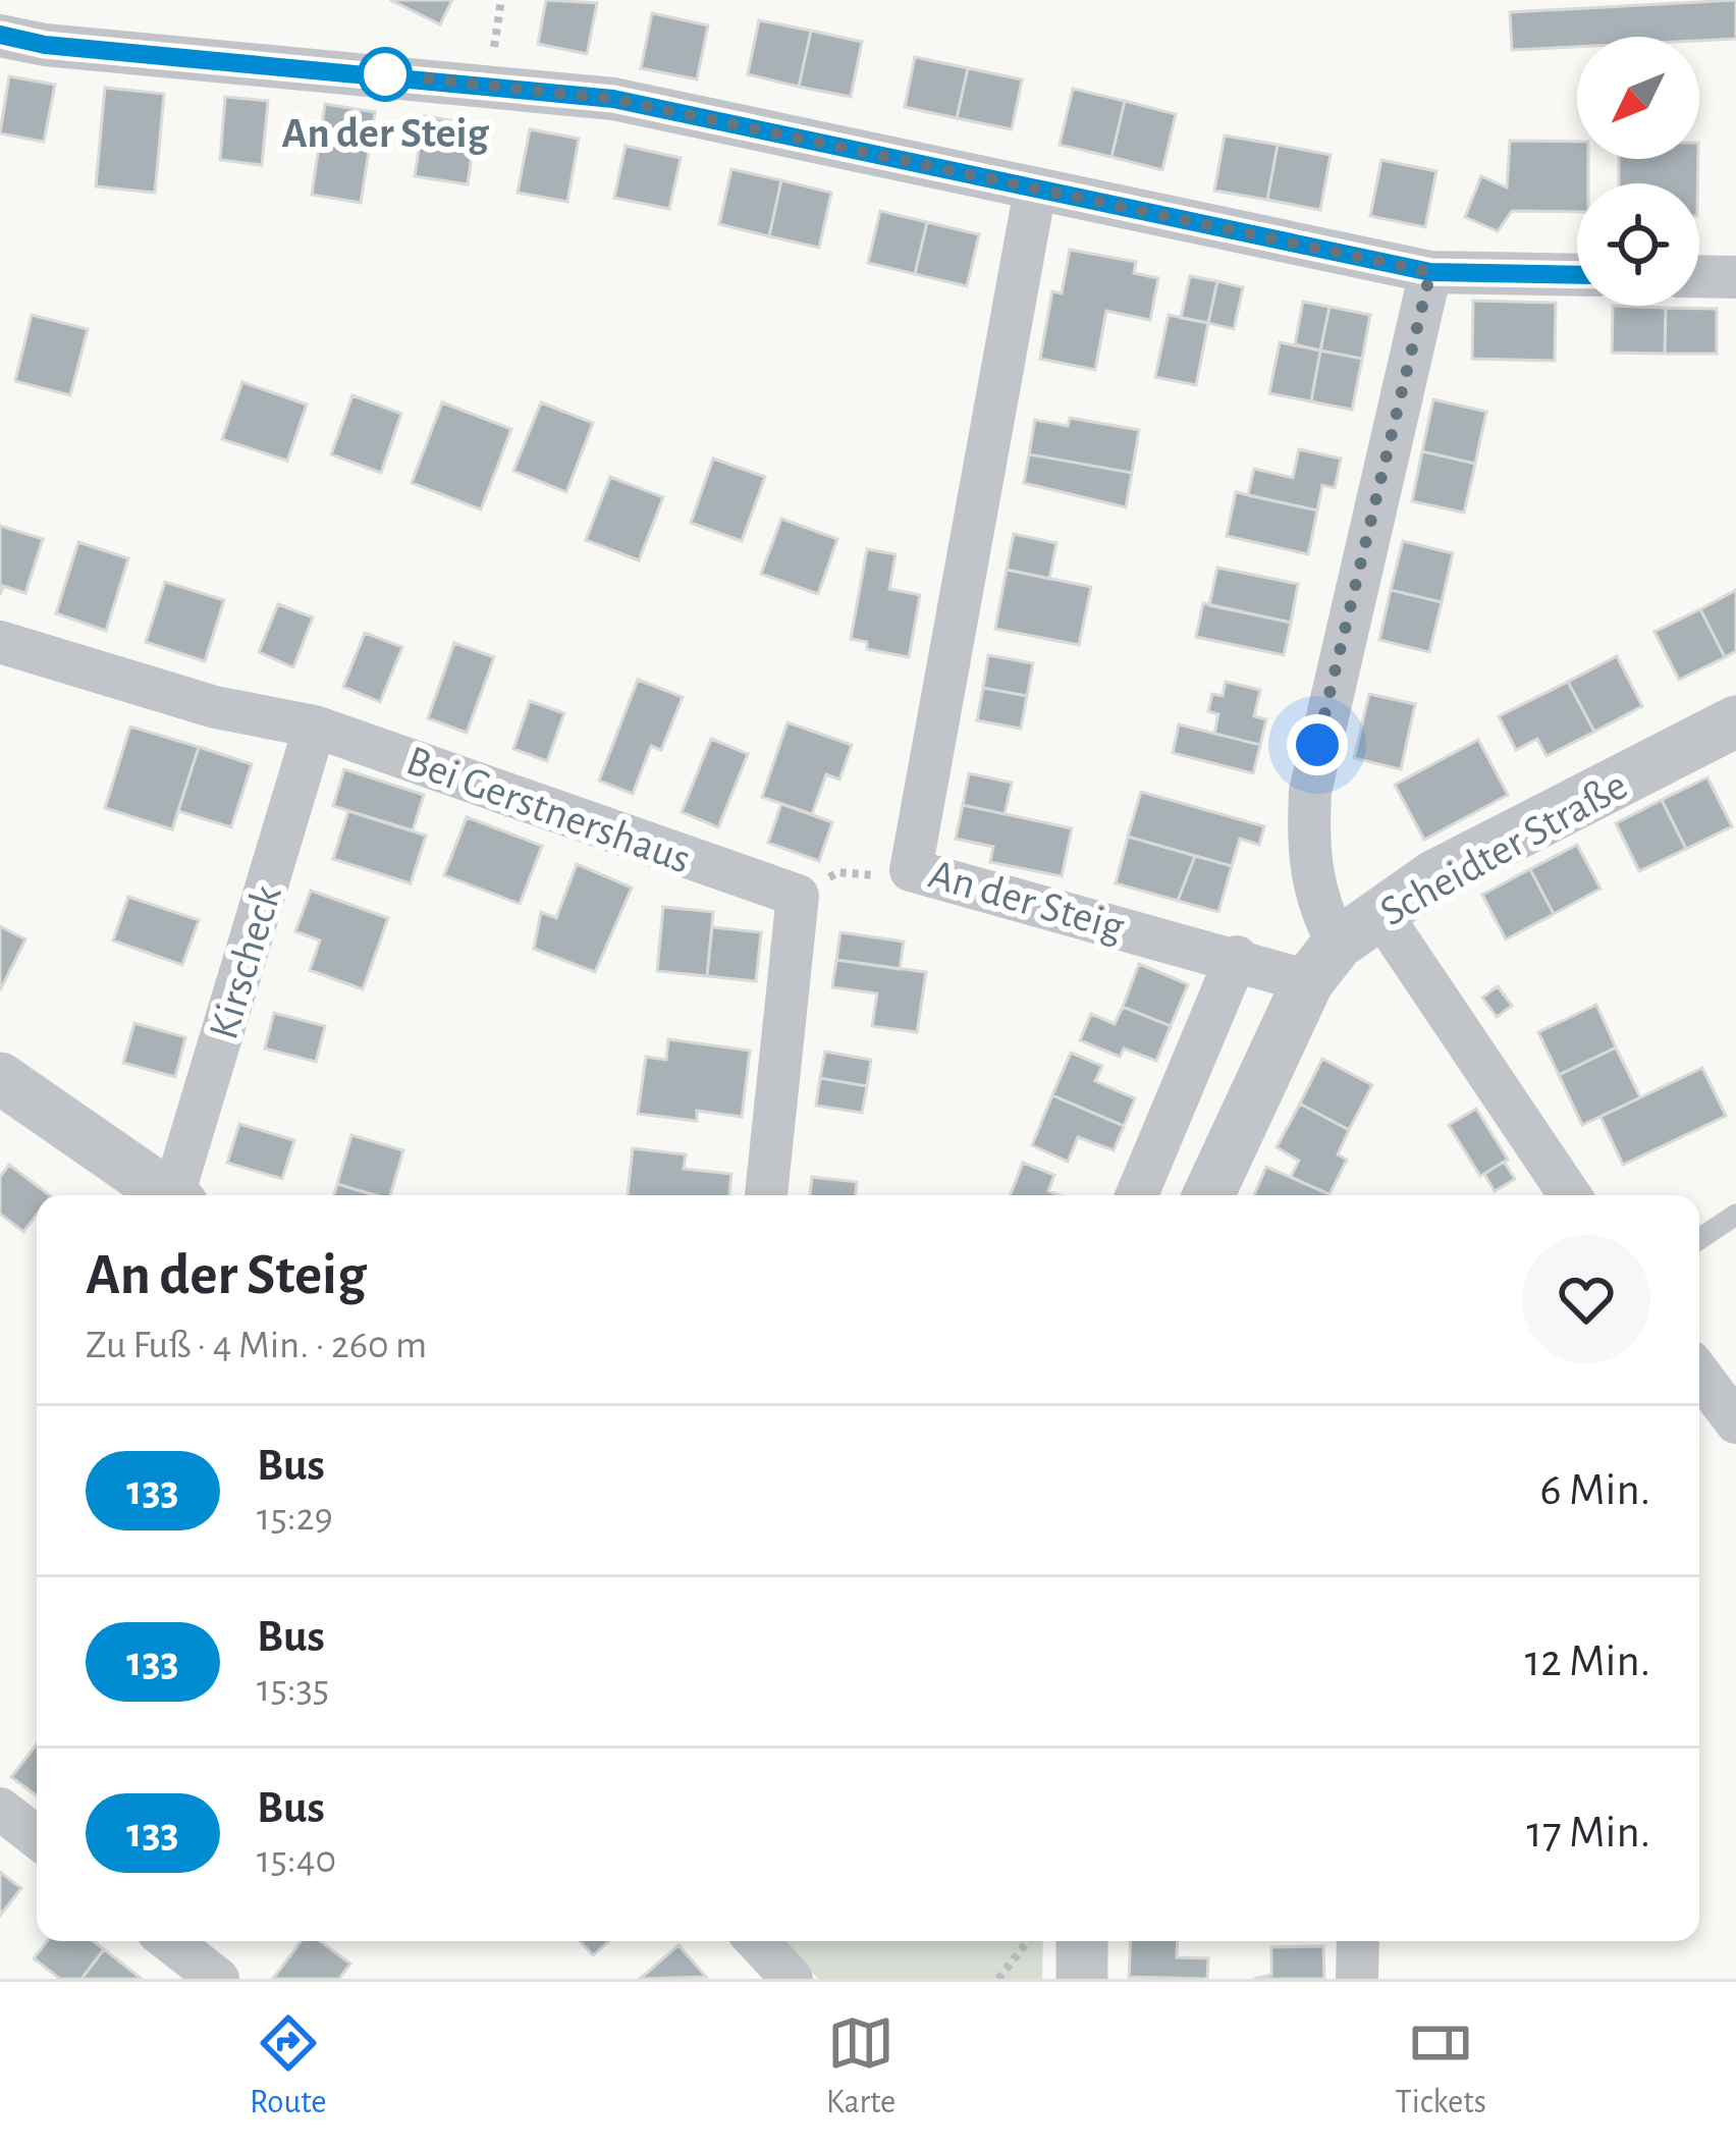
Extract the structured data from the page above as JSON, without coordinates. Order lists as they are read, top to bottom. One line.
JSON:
{"streets":{"street":["Bei Gerstnershaus","Scheidter Straße","An der Steig","Kirscheck"]},"crossings":[["Bei Gerstnershaus","Kirscheck"],["Scheidter Straße","An der Steig"]],"places":["An der Steig"],"lines":["bus line 133"],"north":"bottom left","page":{"heading":["An der Steig","Zu Fuß · 4 Min. · 260 m"],"list":[{"mark":"133","name":"Bus","note":"15:29","value":"6 Min."},{"mark":"133","name":"Bus","note":"15:35","value":"12 Min."},{"mark":"133","name":"Bus","note":"15:40","value":"17 Min."}],"tabs":["Route","Karte","Tickets"]}}
